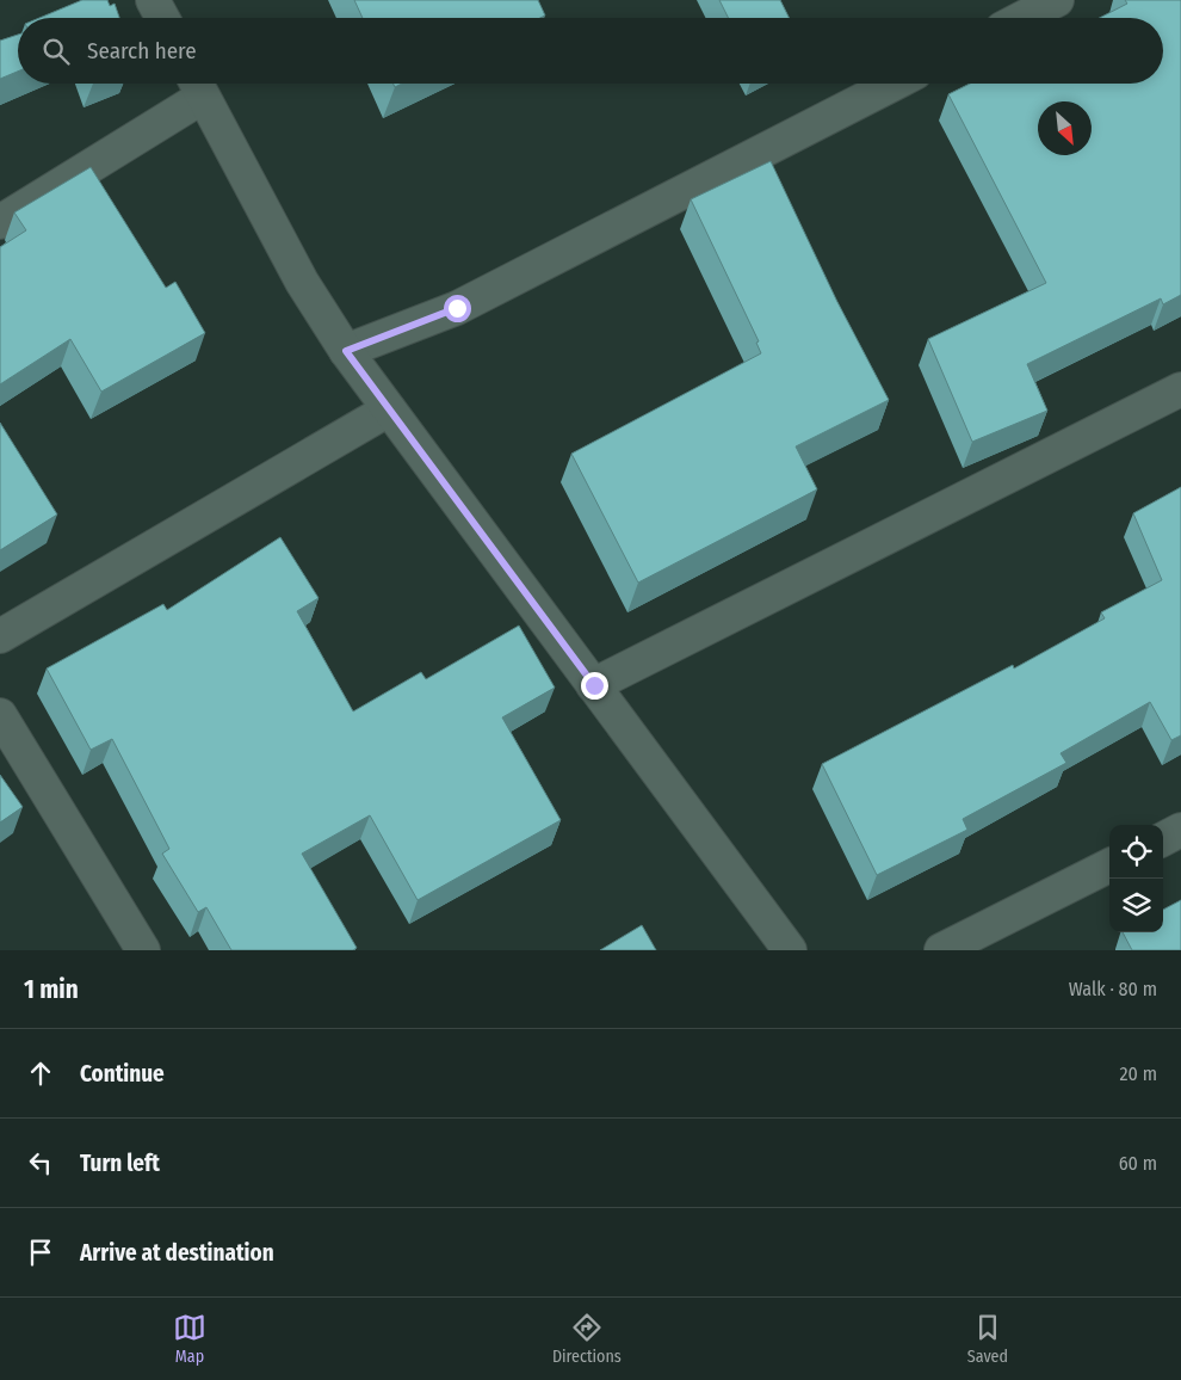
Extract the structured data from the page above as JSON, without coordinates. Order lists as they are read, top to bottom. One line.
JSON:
{"north":"bottom right","page":{"search":"Search here","heading":["1 min","Walk · 80 m"],"list":[["Continue","20 m"],["Turn left","60 m"],"Arrive at destination"],"nav":["Map","Directions","Saved"]}}
